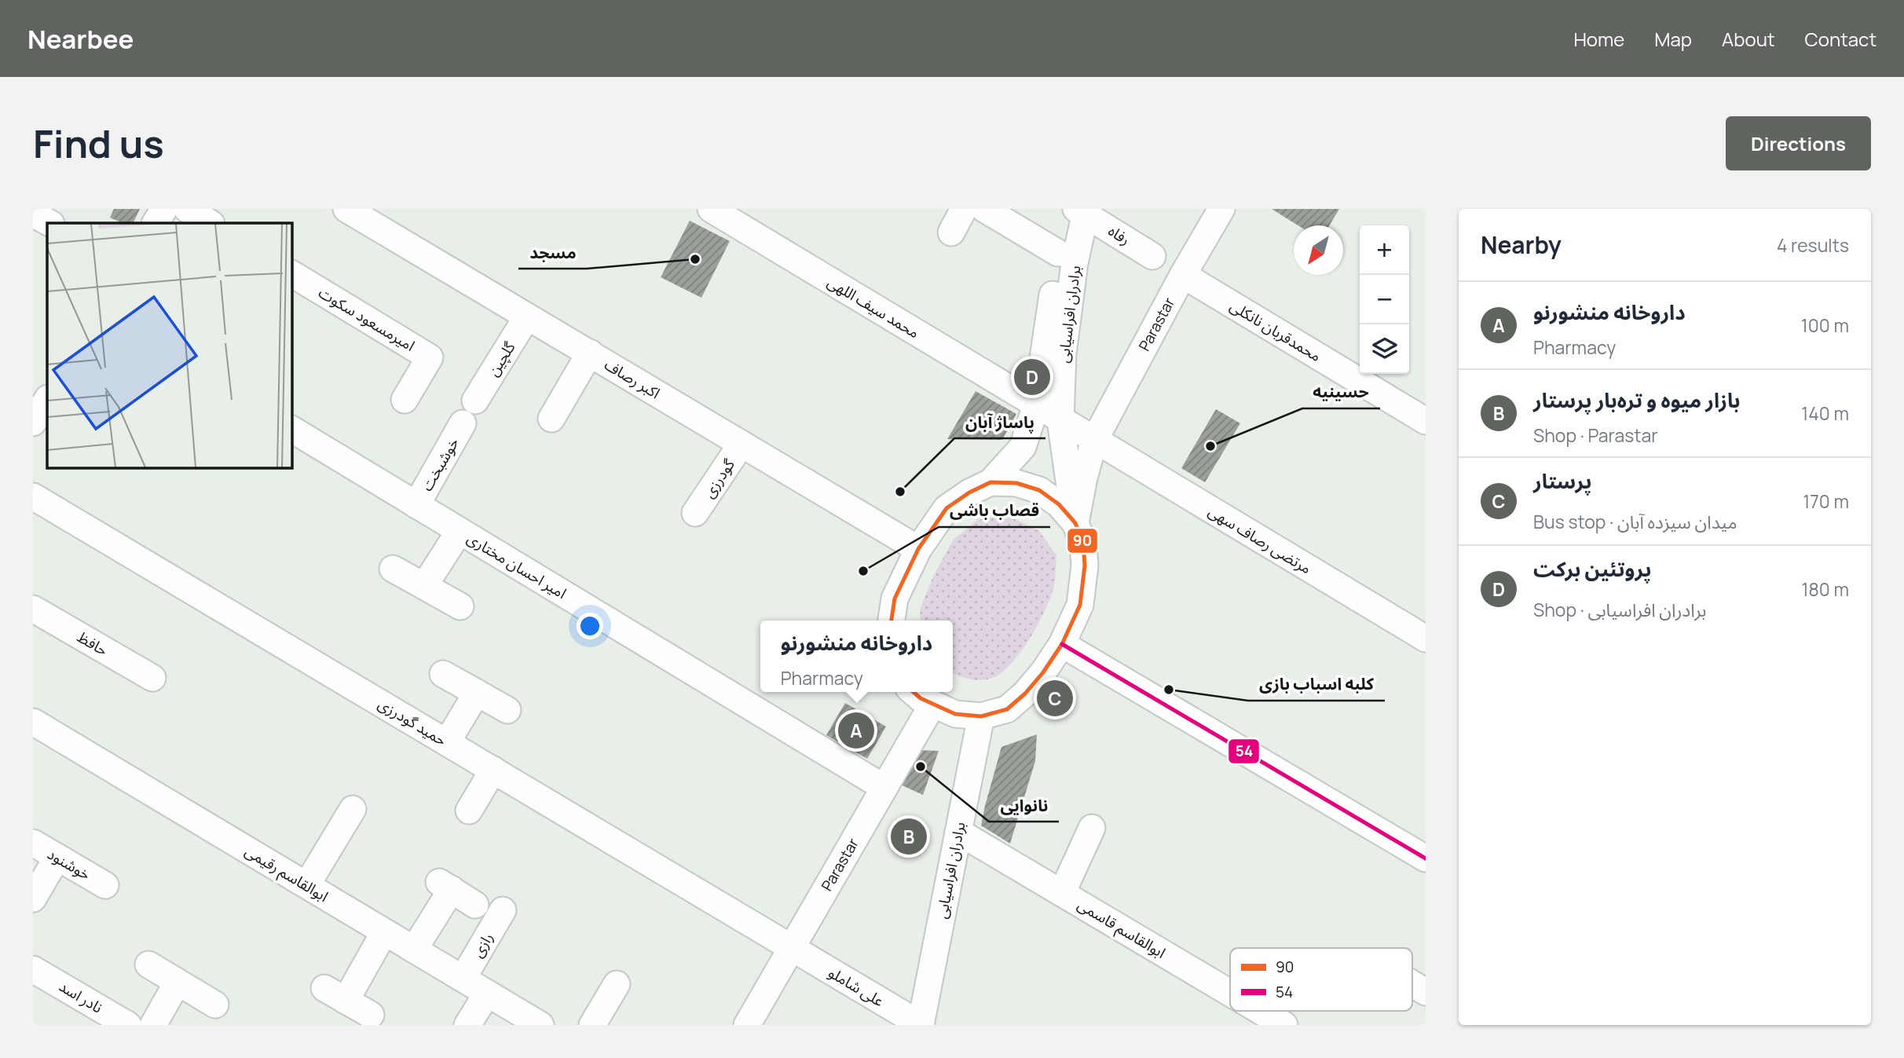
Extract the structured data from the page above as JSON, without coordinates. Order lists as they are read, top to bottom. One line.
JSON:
{"streets":{"street":["رفاه","محمد سیف اللهی","برادران افراسیابی","امیرمسعود سکوت","Parastar","محمدقربان نانکلی","گلچین","اکبر رصاف","خوشبخت","گودرزی","مرتضی رصاف سهی","امیر احسان مختاری","حافظ","حمید گودرزی","خوشنود","ابوالقاسم رقیمی","ابوالقاسم قاسمی","رازی","علی شاملو","نادر اسد"]},"crossings":[["رفاه","برادران افراسیابی"],["محمد سیف اللهی","برادران افراسیابی"],["محمد سیف اللهی","مرتضی رصاف سهی"],["برادران افراسیابی","Parastar"],["برادران افراسیابی","مرتضی رصاف سهی"],["برادران افراسیابی","ابوالقاسم قاسمی"],["برادران افراسیابی","علی شاملو"],["Parastar","محمدقربان نانکلی"],["Parastar","مرتضی رصاف سهی"],["Parastar","امیر احسان مختاری"],["Parastar","حمید گودرزی"],["Parastar","علی شاملو"],["گلچین","اکبر رصاف"],["اکبر رصاف","گودرزی"],["خوشبخت","امیر احسان مختاری"],["حمید گودرزی","علی شاملو"],["ابوالقاسم رقیمی","رازی"]],"places":["مسجد","حسینیه","پاساژ آبان","قصاب باشی","کلبه اسباب بازی","نانوایی"],"lines":["transit line 90","transit line 54"],"legend":["90","54"],"north":"bottom left","page":{"header":"Nearbee","nav":["Home","Map","About","Contact"],"buttons":"Directions","title":"Find us","heading":["Nearby","4 results"],"map_buttons":["+","−"],"list":[{"mark":"A","name":"داروخانه منشورنو","note":"Pharmacy","value":"100 m"},{"mark":"B","name":"بازار میوه و تره‌بار پرستار","note":"Shop · Parastar","value":"140 m"},{"mark":"C","name":"پرستار","note":"Bus stop · میدان سیزده آبان","value":"170 m"},{"mark":"D","name":"پروتئین برکت","note":"Shop · برادران افراسیابی","value":"180 m"}],"pins":["D","C","A","B"],"popup":["داروخانه منشورنو","Pharmacy"]}}
